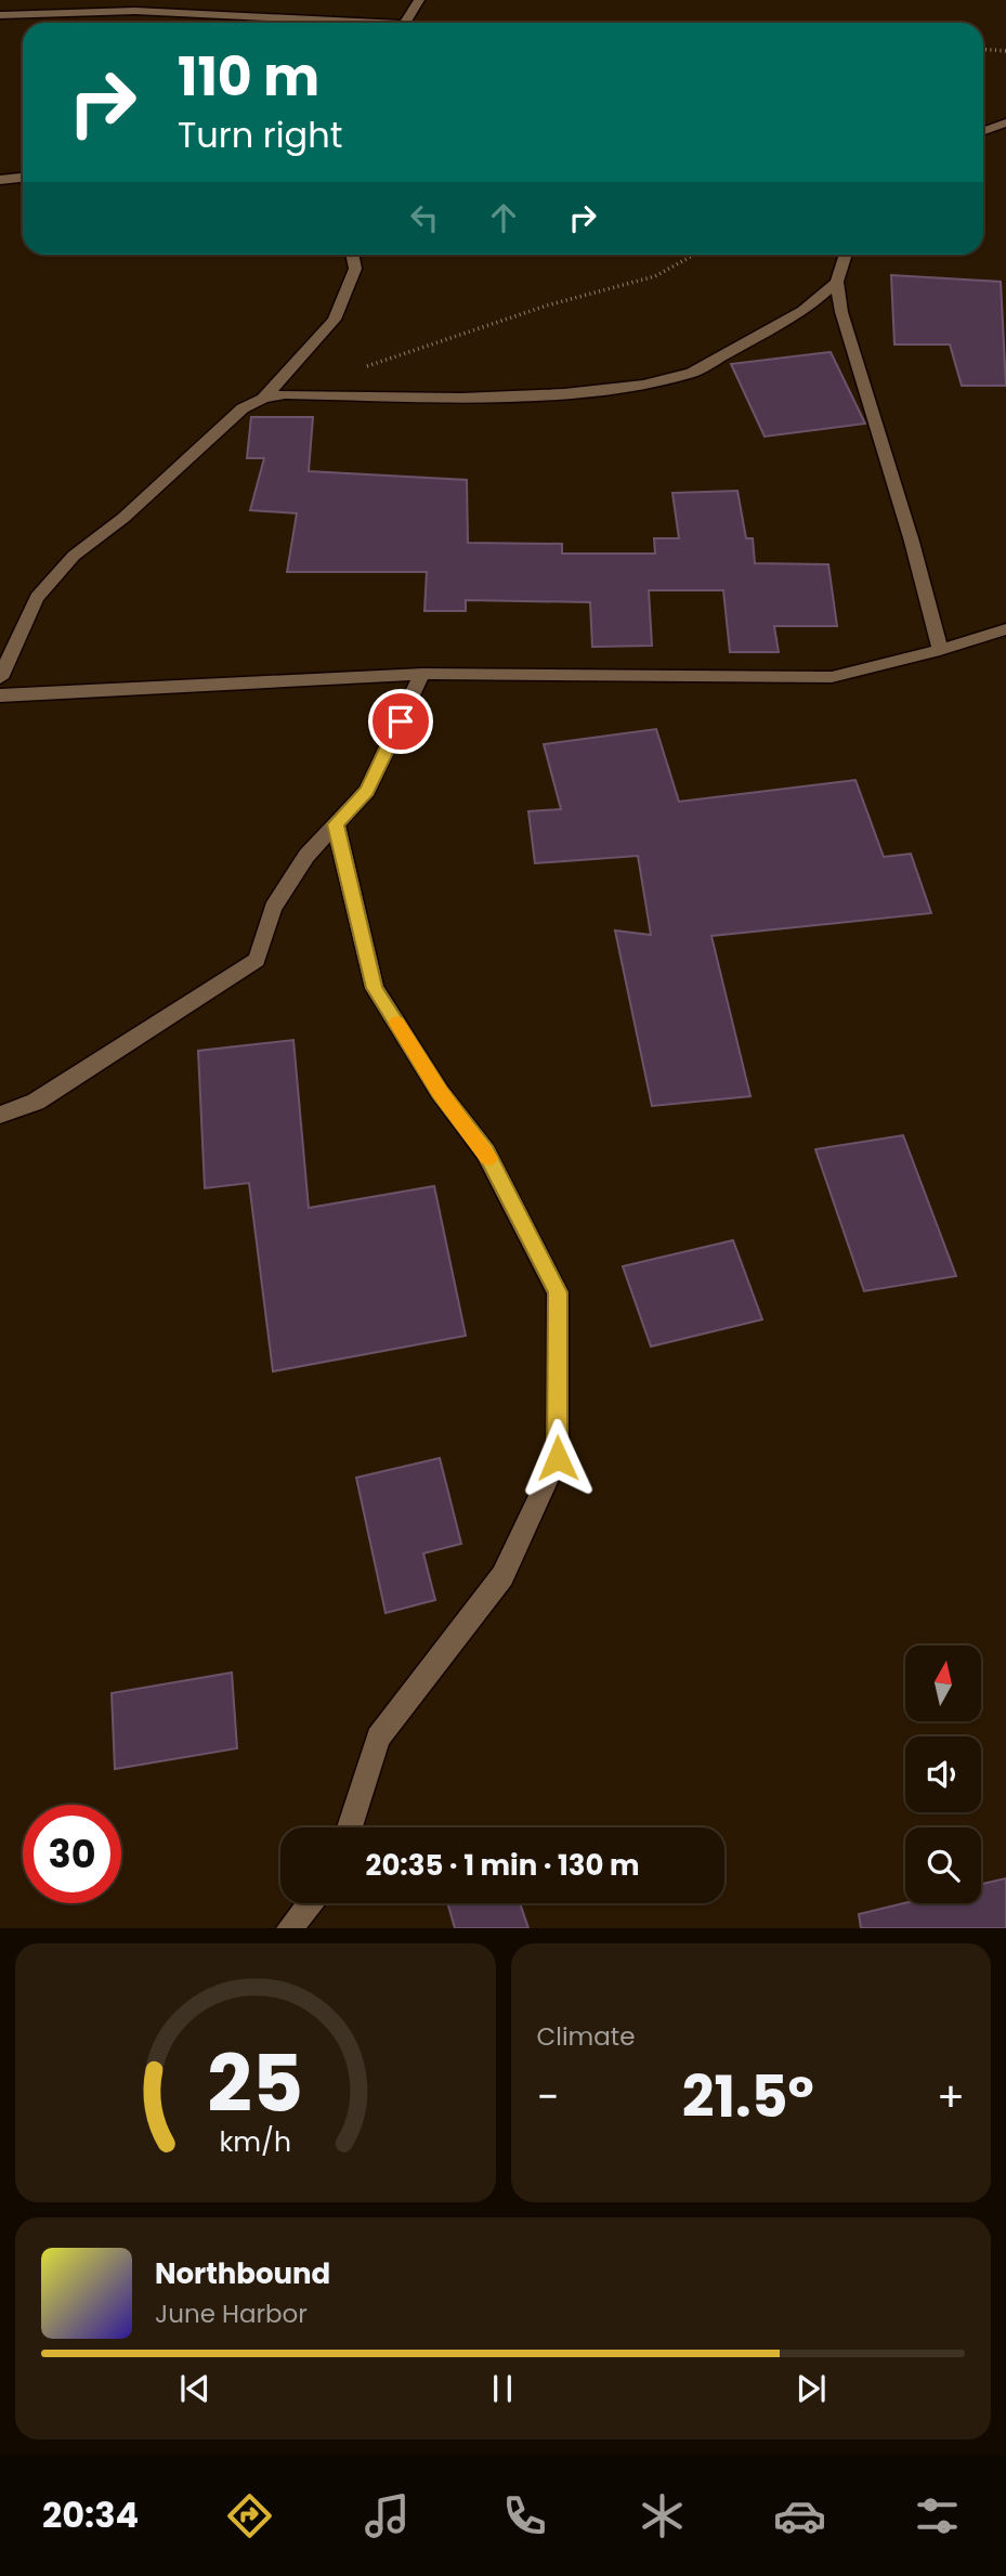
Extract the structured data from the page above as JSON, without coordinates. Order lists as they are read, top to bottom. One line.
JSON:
{"north":"top","page":{"turn":["110 m","Turn right"],"limit":"30","trip":"20:35 · 1 min · 130 m","tile":"Climate","heat":["−","21.5°","+"],"song":["Northbound","June Harbor"],"tabs":"20:34","gauge":["25","km/h"]}}
